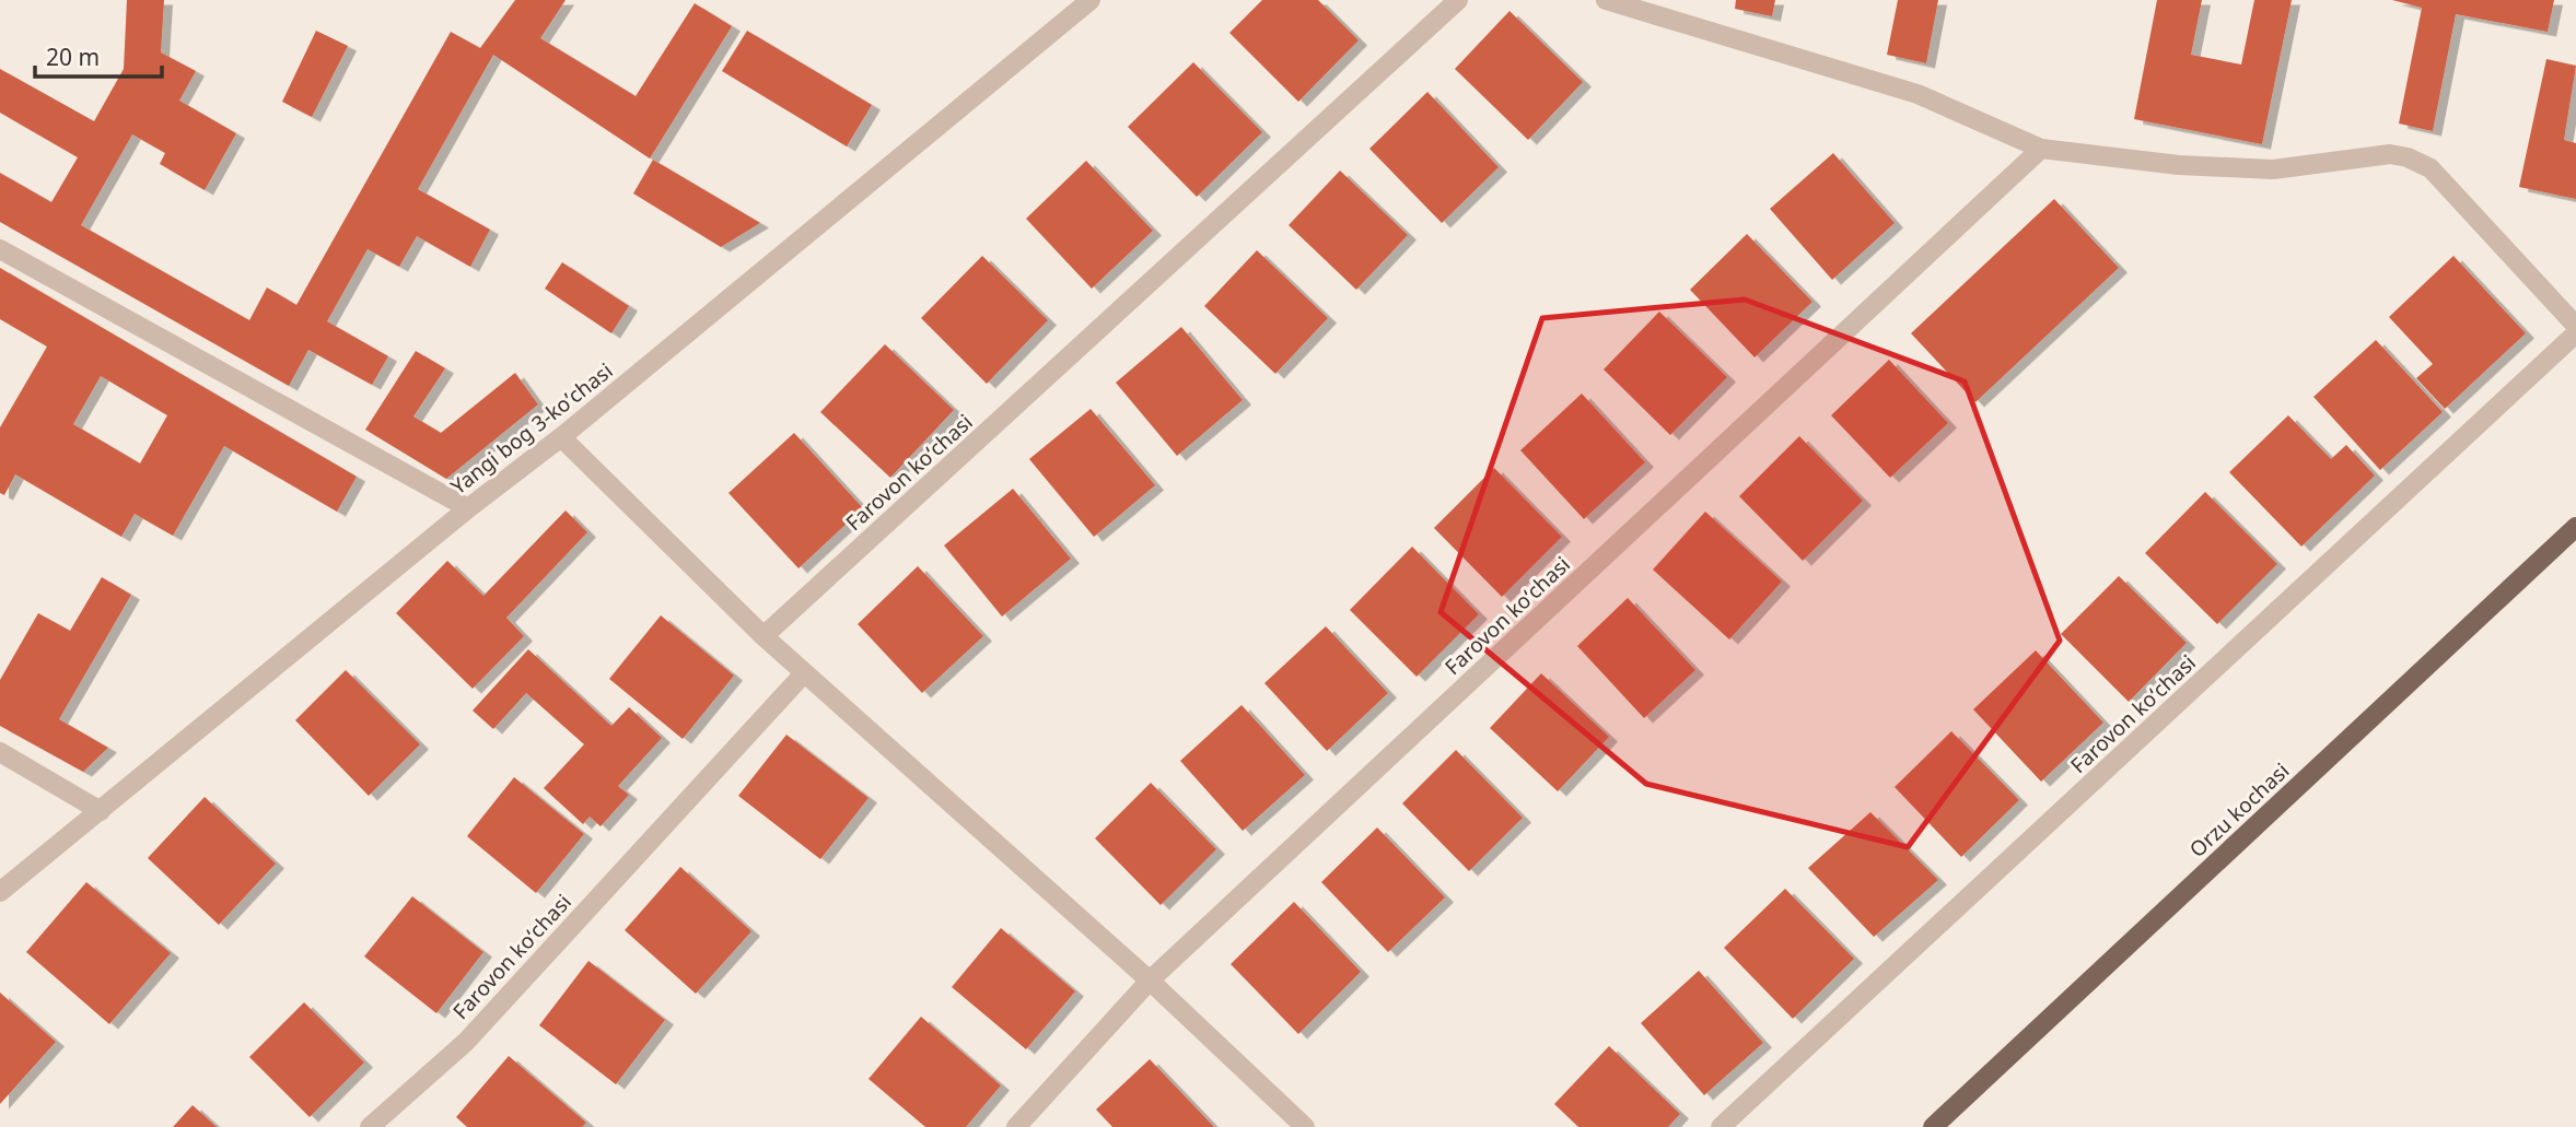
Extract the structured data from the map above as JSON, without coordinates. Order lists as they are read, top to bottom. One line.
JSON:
{"streets":{"main road":["Orzu kochasi"],"street":["Yangi bog 3-koʼchasi","Farovon koʻchasi"]},"scale_bar":"20 m"}
